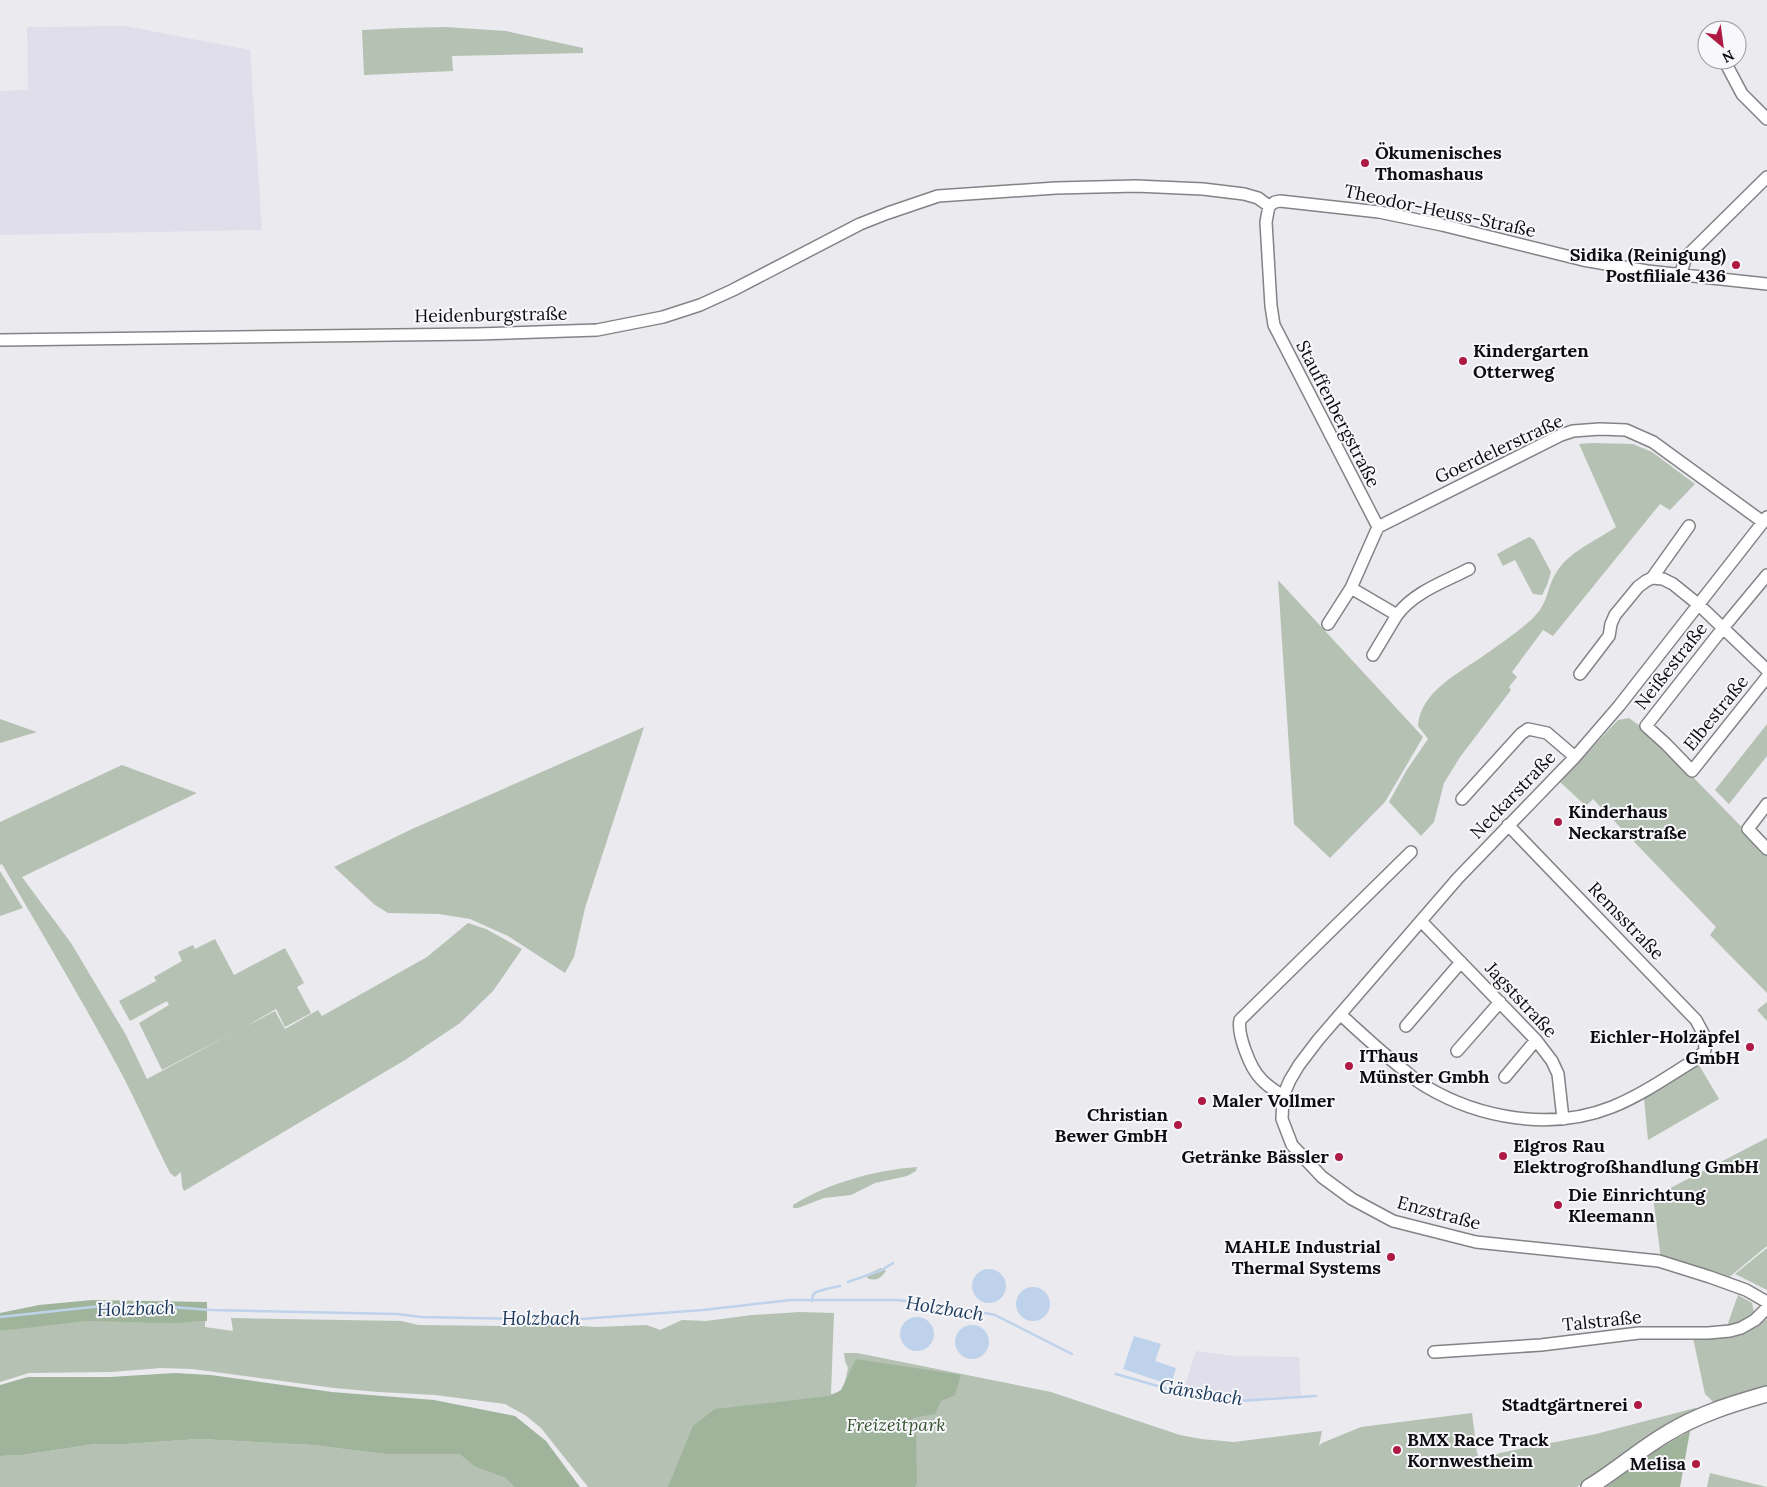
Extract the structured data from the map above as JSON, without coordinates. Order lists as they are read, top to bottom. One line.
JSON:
{"streets":{"street":["Theodor-Heuss-Straße","Heidenburgstraße","Stauffenbergstraße","Goerdelerstraße","Neißestraße","Elbestraße","Neckarstraße","Remsstraße","Jagststraße","Enzstraße","Talstraße"]},"crossings":[["Theodor-Heuss-Straße","Heidenburgstraße"],["Theodor-Heuss-Straße","Stauffenbergstraße"],["Heidenburgstraße","Stauffenbergstraße"],["Stauffenbergstraße","Goerdelerstraße"],["Goerdelerstraße","Neckarstraße"],["Neißestraße","Elbestraße"],["Neckarstraße","Remsstraße"],["Neckarstraße","Jagststraße"],["Neckarstraße","Enzstraße"],["Remsstraße","Jagststraße"]],"water":["Holzbach","Gänsbach"],"parks":["Freizeitpark"],"places":["Ökumenisches Thomashaus","Sidika (Reinigung) Postfiliale 436","Kindergarten Otterweg","Kinderhaus Neckarstraße","Eichler-Holzäpfel GmbH","IThaus Münster Gmbh","Maler Vollmer","Christian Bewer GmbH","Elgros Rau Elektrogroßhandlung GmbH","Getränke Bässler","Die Einrichtung Kleemann","MAHLE Industrial Thermal Systems","Stadtgärtnerei","BMX Race Track Kornwestheim","Melisa"],"north":"bottom right"}
